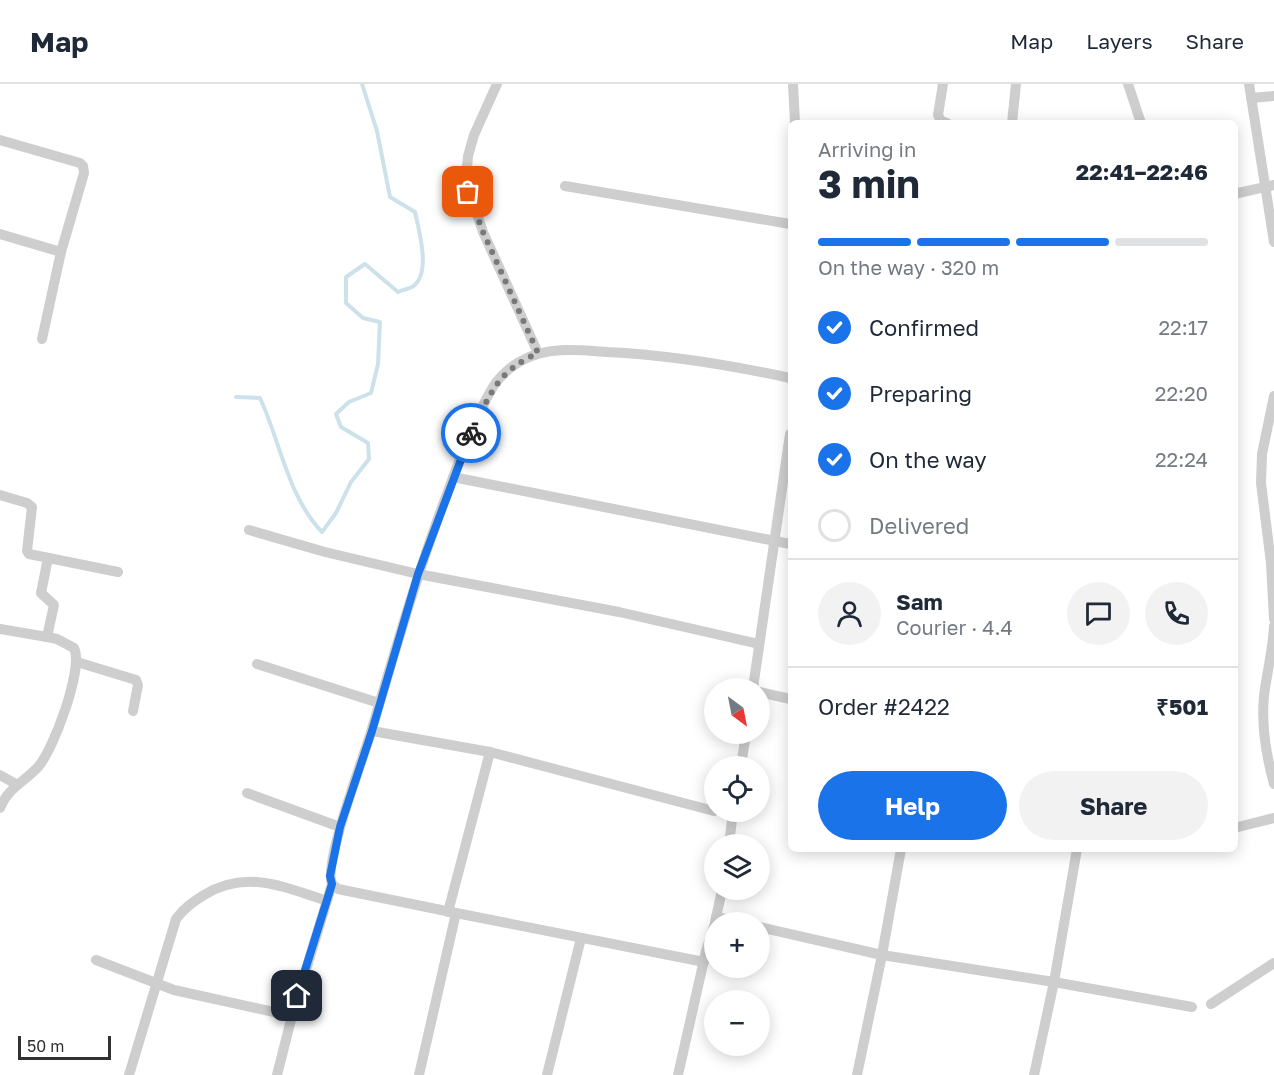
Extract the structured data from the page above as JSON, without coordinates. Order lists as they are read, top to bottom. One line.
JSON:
{"scale_bar":"50 m","north":"bottom right","page":{"header":"Map","nav":["Map","Layers","Share"],"heading":["3 min","Arriving in","22:41–22:46"],"panel":["Sam","Courier · 4.4","Order #2422","₹501"],"bar":"On the way · 320 m","list":[["Confirmed","22:17"],["Preparing","22:20"],["On the way","22:24"],"Delivered"],"map_buttons":["+","−"],"buttons":["Help","Share"],"scale":"50 m"}}
